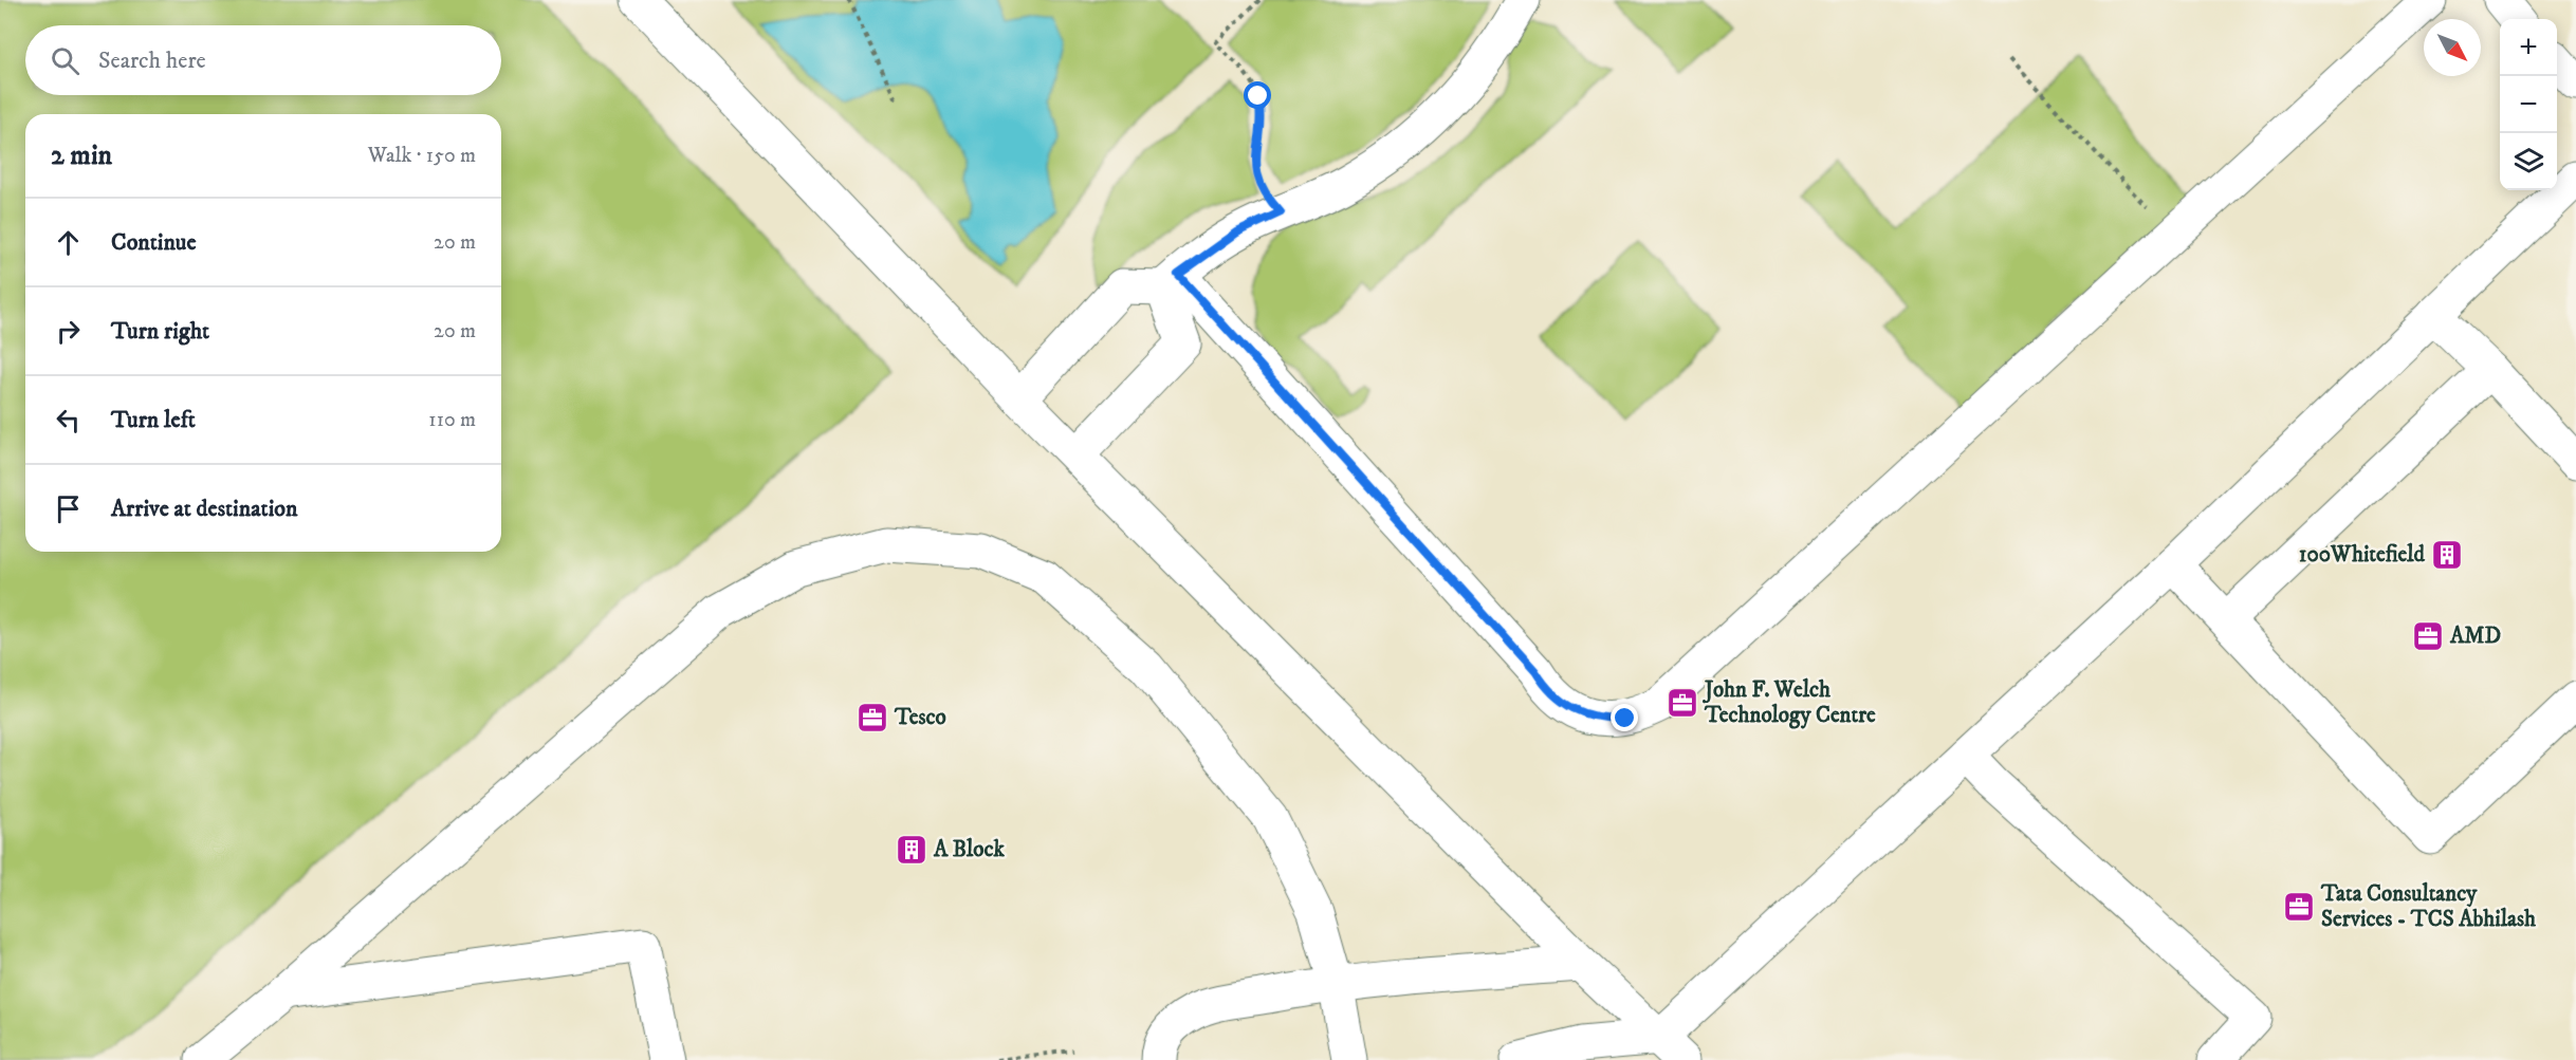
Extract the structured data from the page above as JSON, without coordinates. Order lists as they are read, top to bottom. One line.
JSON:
{"places":{"building":["100Whitefield","A Block"],"office":["AMD","John F. Welch Technology Centre","Tesco","Tata Consultancy Services - TCS Abhilash"]},"north":"bottom right","page":{"map_buttons":["+","−"],"search":"Search here","heading":["2 min","Walk · 150 m"],"list":[["Continue","20 m"],["Turn right","20 m"],["Turn left","110 m"],"Arrive at destination"]}}
